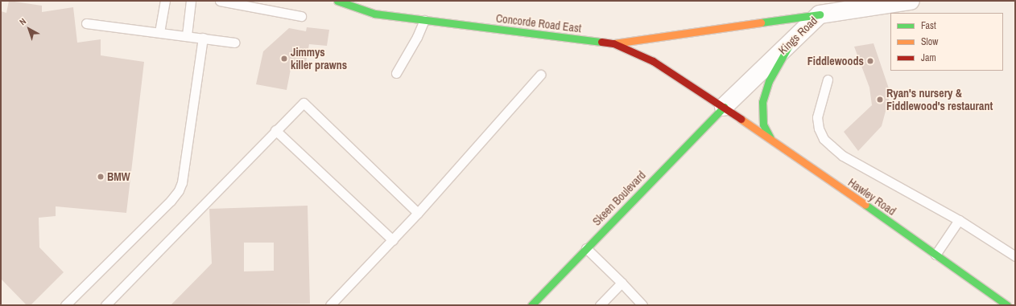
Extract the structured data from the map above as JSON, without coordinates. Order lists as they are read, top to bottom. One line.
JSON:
{"streets":{"main road":["Concorde Road East","Hawley Road","Skeen Boulevard"],"street":["Kings Road"]},"crossings":[["Concorde Road East","Kings Road"],["Concorde Road East","Hawley Road"],["Concorde Road East","Skeen Boulevard"],["Kings Road","Hawley Road"],["Kings Road","Skeen Boulevard"],["Hawley Road","Skeen Boulevard"]],"places":["Jimmys killer prawns","Fiddlewoods","Ryan's nursery & Fiddlewood's restaurant","BMW"],"legend":["Fast","Slow","Jam"],"north":"top left"}
